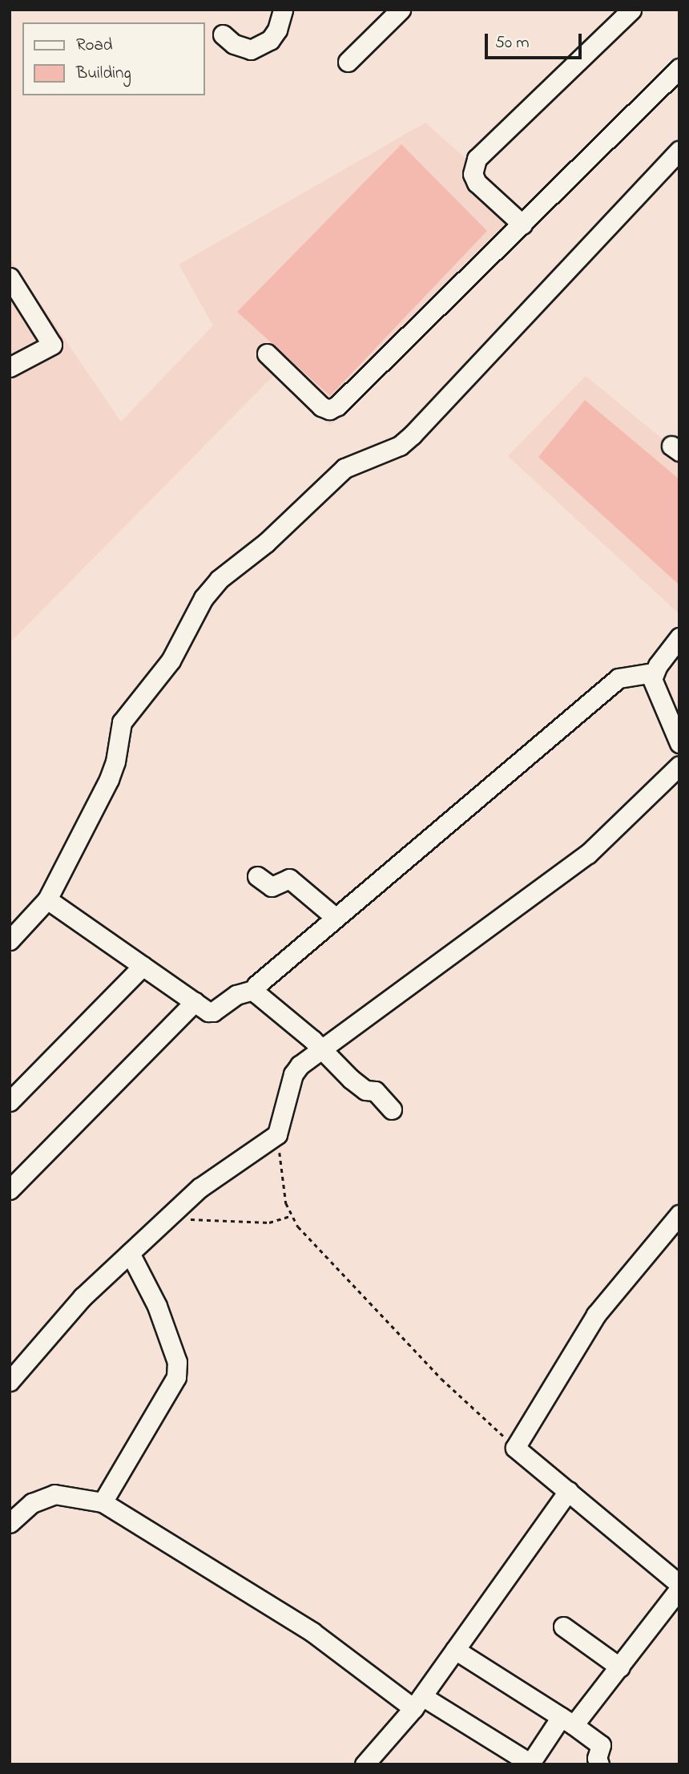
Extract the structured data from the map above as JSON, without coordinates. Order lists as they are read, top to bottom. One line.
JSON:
{"legend":["Road","Building"],"scale_bar":"50 m"}
